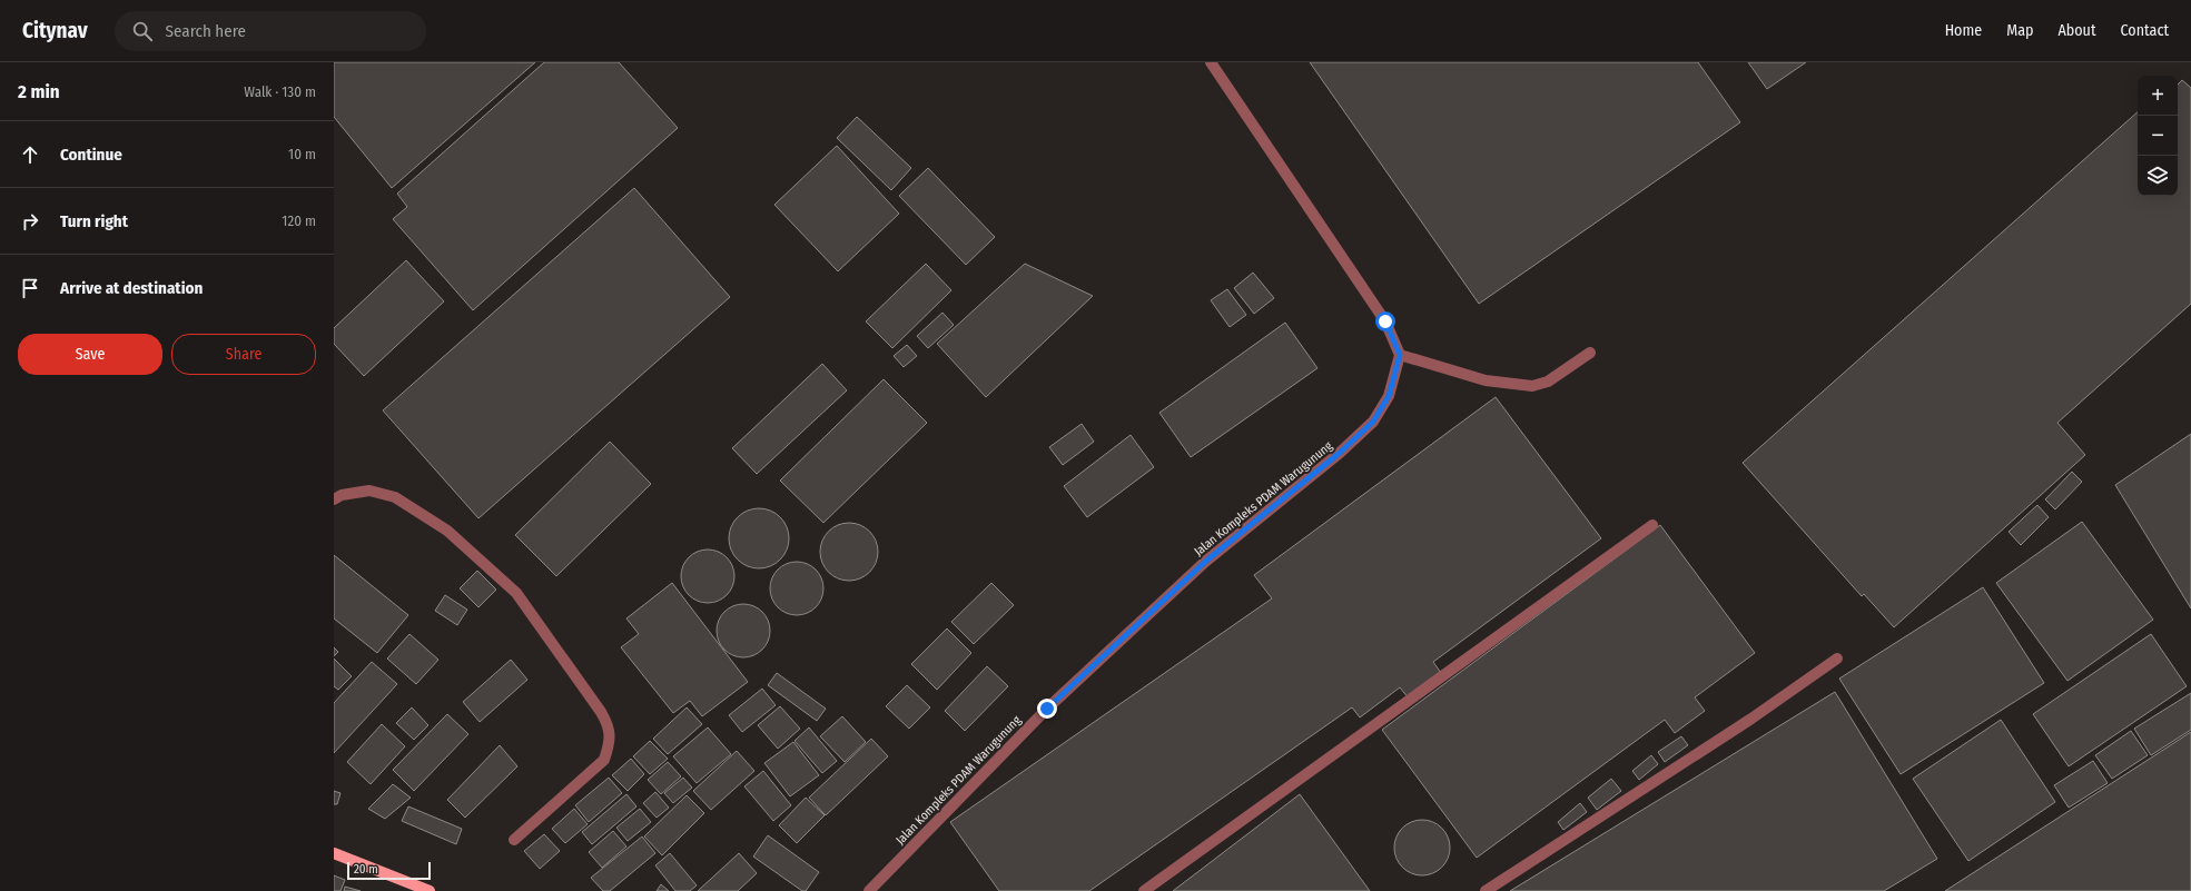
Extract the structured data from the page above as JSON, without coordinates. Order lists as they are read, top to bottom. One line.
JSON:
{"streets":{"street":["Jalan Kompleks PDAM Warugunung"]},"scale_bar":"20 m","page":{"header":"Citynav","search":"Search here","nav":["Home","Map","About","Contact"],"heading":["2 min","Walk · 130 m"],"map_buttons":["+","−"],"list":[["Continue","10 m"],["Turn right","120 m"],"Arrive at destination"],"buttons":["Save","Share"],"scale":"20 m"}}
